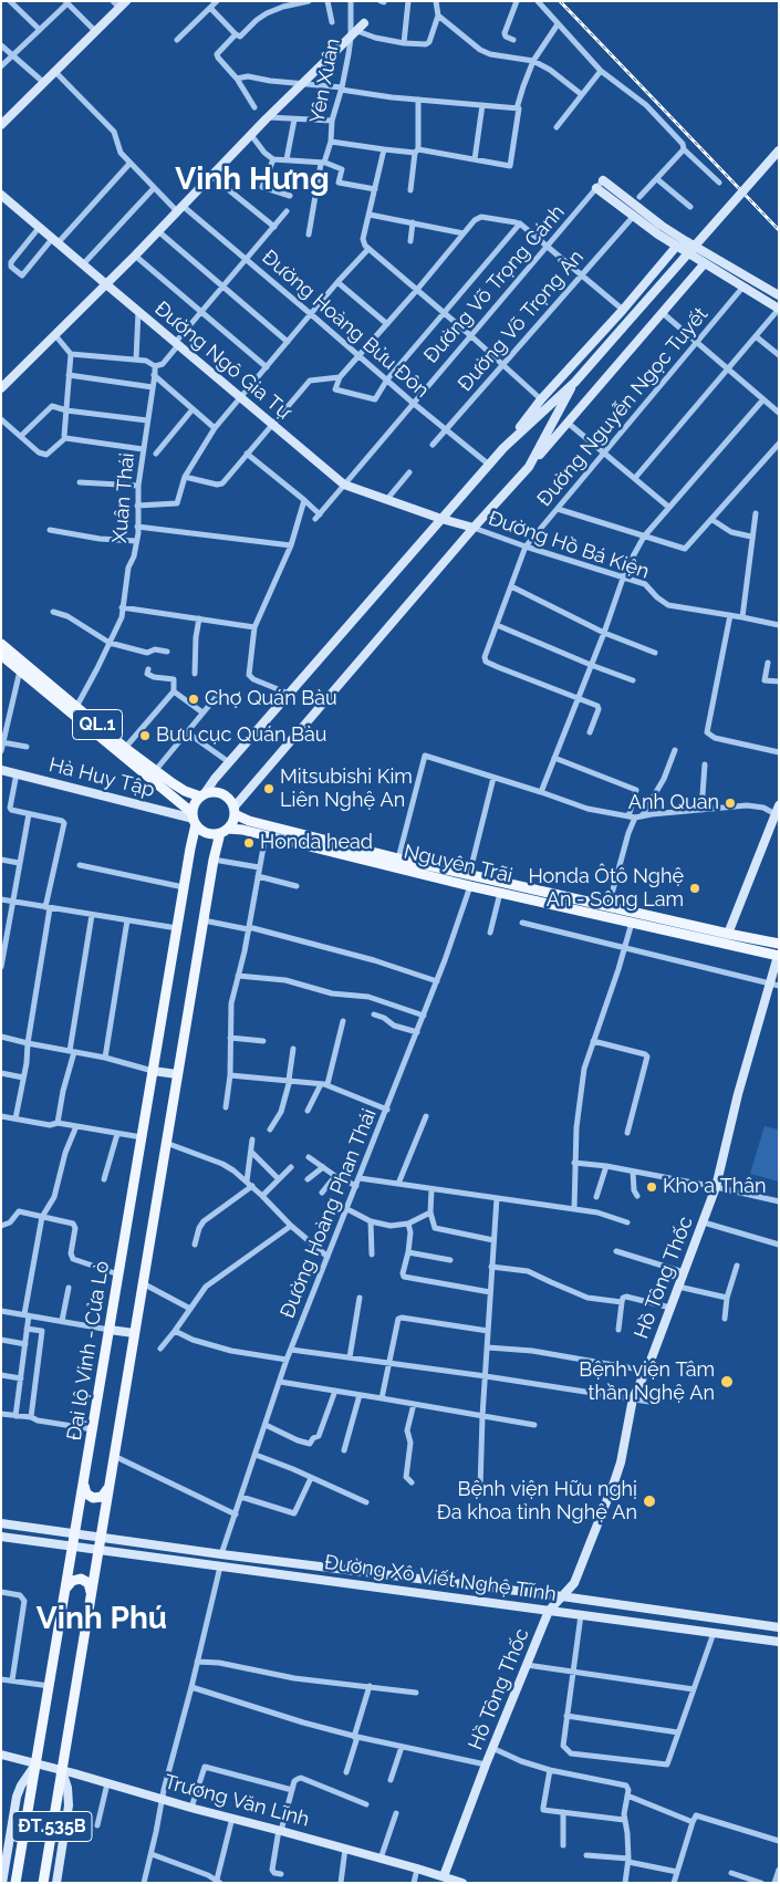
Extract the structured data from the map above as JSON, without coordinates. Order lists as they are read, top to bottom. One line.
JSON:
{"streets":{"main road":["QL.1","Nguyên Trãi","Đại lộ Vinh - Cửa Lò","ĐT.535B"],"street":["Yên Xuân","Đường Võ Trọng Cánh","Đường Võ Trọng Ân","Đường Hoàng Bửu Đôn","Đường Ngô Gia Tự","Đường Nguyễn Ngọc Tuyết","Xuân Thái","Đường Hồ Bá Kiện","Hà Huy Tập","Đường Hoàng Phan Thái","Hồ Tông Thốc","Đường Xô Viết Nghệ Tĩnh","Trương Văn Lĩnh"]},"crossings":[["Đường Võ Trọng Cánh","Đường Hoàng Bửu Đôn"],["Đường Võ Trọng Cánh","Đường Ngô Gia Tự"],["Đường Võ Trọng Ân","Đường Hoàng Bửu Đôn"],["Đường Ngô Gia Tự","Đường Hồ Bá Kiện"],["Đường Nguyễn Ngọc Tuyết","Đường Hồ Bá Kiện"],["Xuân Thái","QL.1"],["QL.1","Hà Huy Tập"],["QL.1","Nguyên Trãi"],["QL.1","Đại lộ Vinh - Cửa Lò"],["Hà Huy Tập","Nguyên Trãi"],["Hà Huy Tập","Đại lộ Vinh - Cửa Lò"],["Nguyên Trãi","Đường Hoàng Phan Thái"],["Nguyên Trãi","Hồ Tông Thốc"],["Nguyên Trãi","Đại lộ Vinh - Cửa Lò"],["Đường Hoàng Phan Thái","Đường Xô Viết Nghệ Tĩnh"],["Hồ Tông Thốc","Đường Xô Viết Nghệ Tĩnh"],["Hồ Tông Thốc","Trương Văn Lĩnh"],["Đại lộ Vinh - Cửa Lò","Đường Xô Viết Nghệ Tĩnh"],["Đại lộ Vinh - Cửa Lò","Trương Văn Lĩnh"],["Trương Văn Lĩnh","ĐT.535B"]],"districts":["Vinh Hưng","Vinh Phú"],"places":["Chợ Quán Bàu","Bưu cục Quán Bàu","Mitsubishi Kim Liên Nghệ An","Anh Quan","Honda head","Honda Ôtô Nghệ An - Sông Lam","Kho a Thân","Bệnh viện Tâm thần Nghệ An","Bệnh viện Hữu nghị Đa khoa tỉnh Nghệ An"]}
